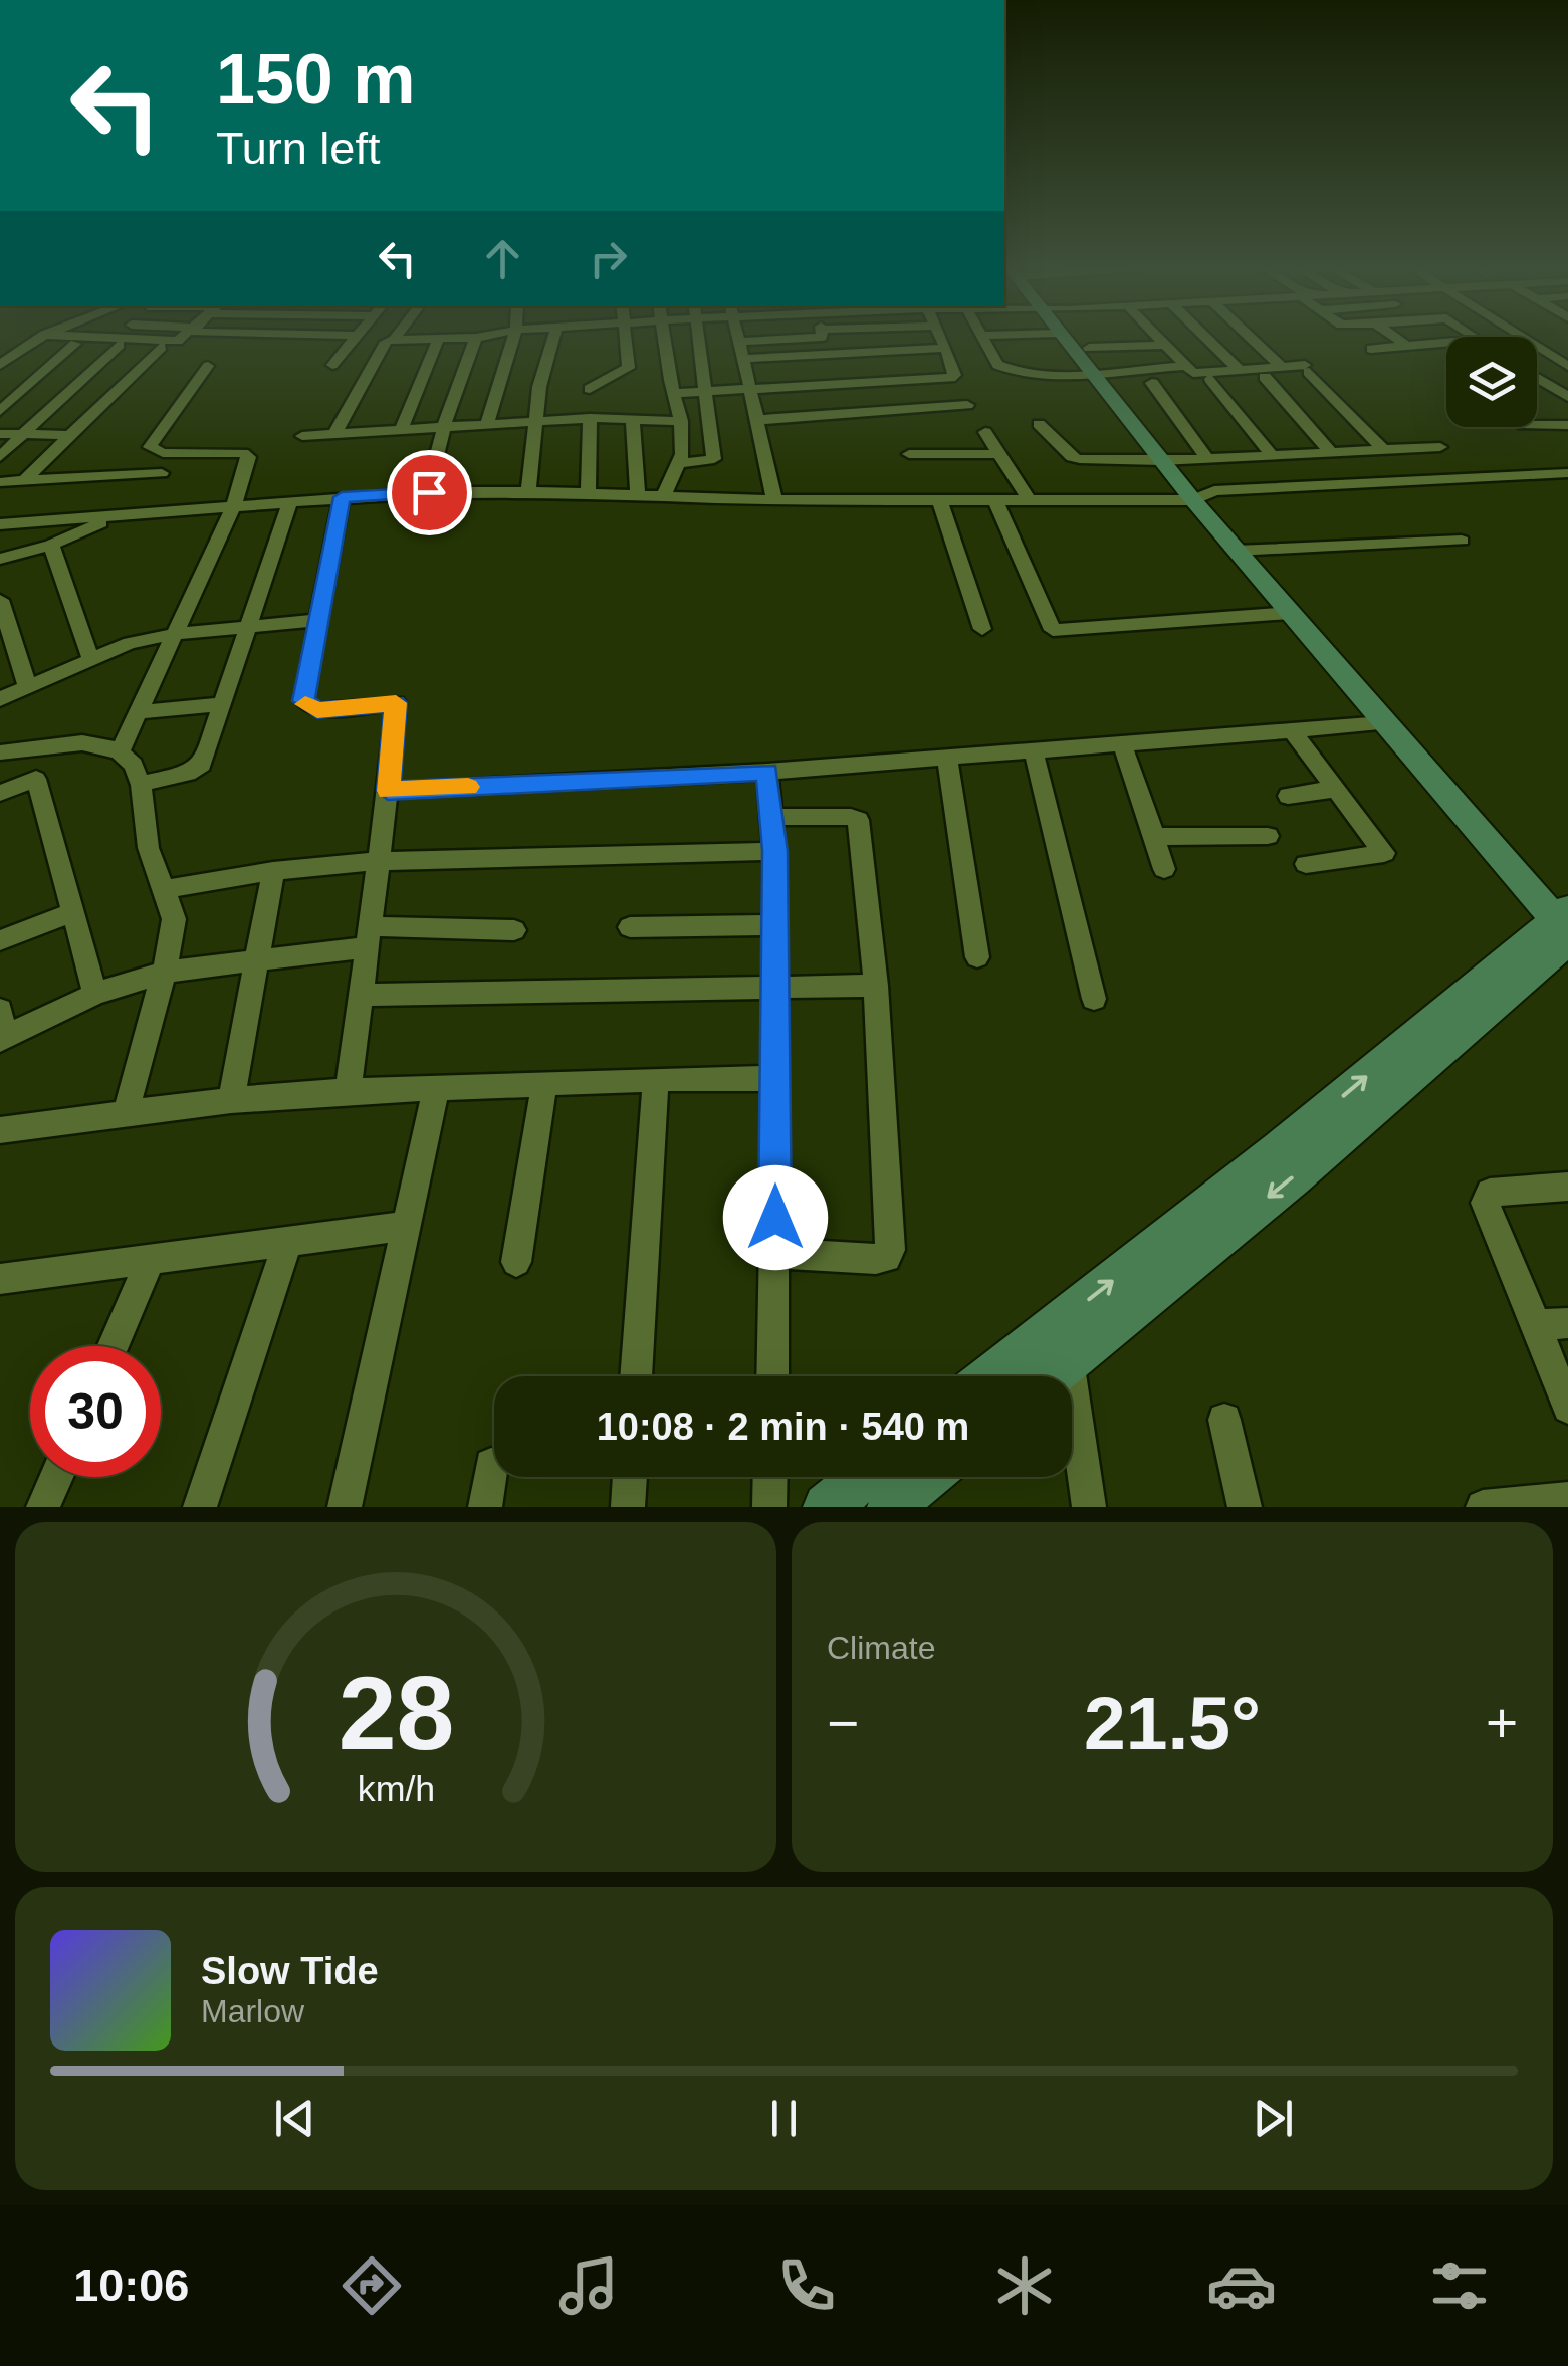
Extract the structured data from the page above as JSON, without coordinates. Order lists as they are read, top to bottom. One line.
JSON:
{"page":{"turn":["150 m","Turn left"],"limit":"30","trip":"10:08 · 2 min · 540 m","tile":"Climate","heat":["−","21.5°","+"],"song":["Slow Tide","Marlow"],"tabs":"10:06","gauge":["28","km/h"]}}
